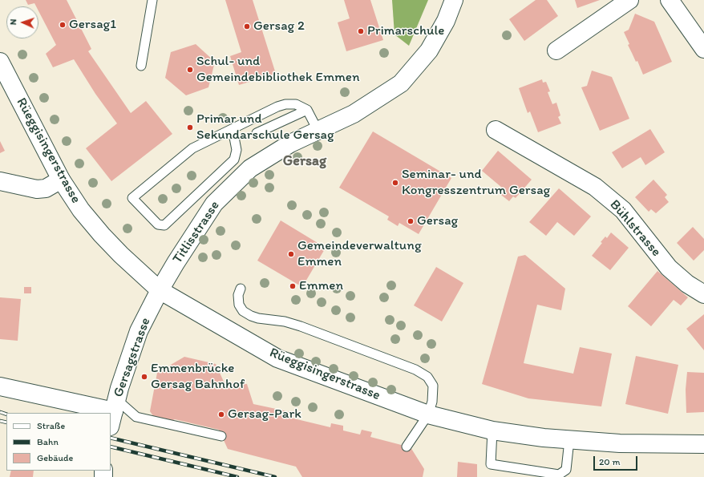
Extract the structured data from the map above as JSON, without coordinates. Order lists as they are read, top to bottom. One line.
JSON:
{"streets":{"street":["Rüeggisingerstrasse","Bühlstrasse","Titlisstrasse","Gersagstrasse"]},"crossings":[["Rüeggisingerstrasse","Titlisstrasse"],["Rüeggisingerstrasse","Gersagstrasse"],["Titlisstrasse","Gersagstrasse"]],"districts":["Gersag"],"places":["Gersag1","Gersag 2","Primarschule","Schul- und Gemeindebibliothek Emmen","Primar und Sekundarschule Gersag","Seminar- und Kongresszentrum Gersag","Gersag","Gemeindeverwaltung Emmen","Emmen","Emmenbrücke Gersag Bahnhof","Gersag-Park"],"legend":["Straße","Bahn","Gebäude"],"scale_bar":"20 m","north":"left"}
